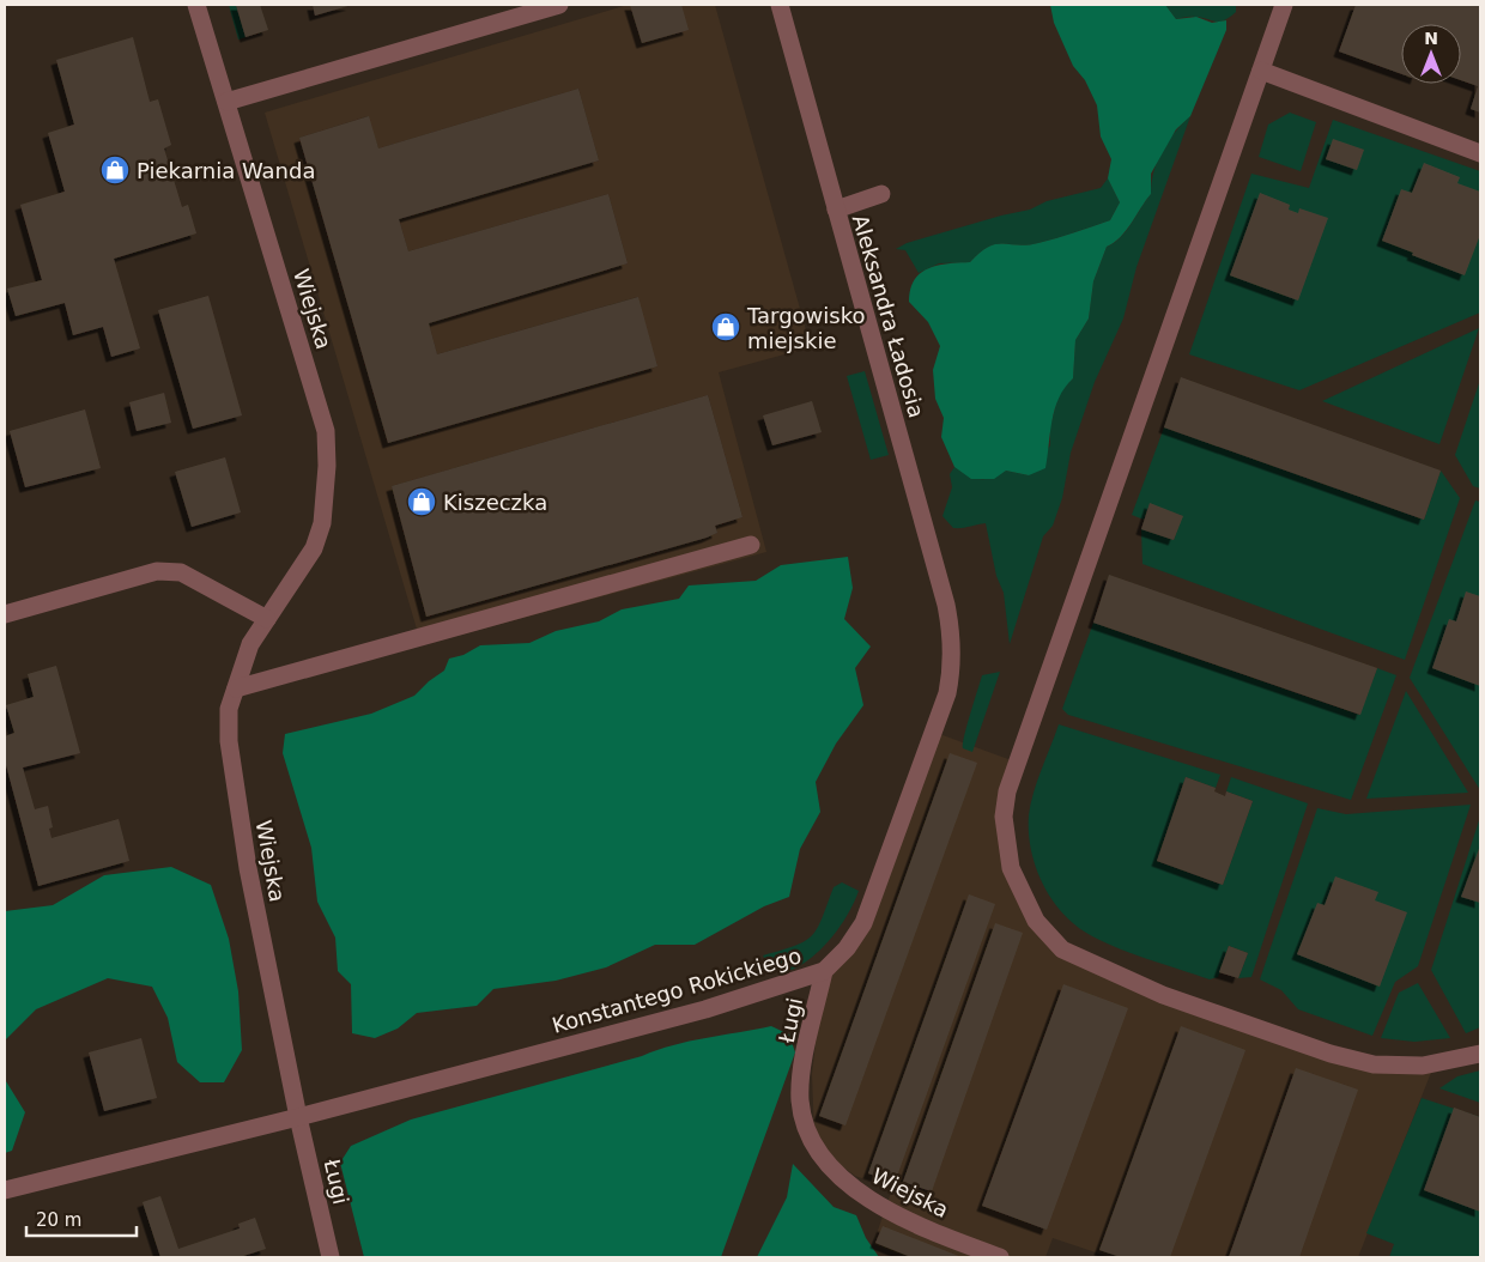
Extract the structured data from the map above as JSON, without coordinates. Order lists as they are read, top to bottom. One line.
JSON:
{"streets":{"street":["Wiejska","Aleksandra Ładosia","Konstantego Rokickiego","Ługi"]},"crossings":[["Wiejska","Konstantego Rokickiego"],["Wiejska","Ługi"],["Aleksandra Ładosia","Konstantego Rokickiego"],["Konstantego Rokickiego","Ługi"]],"places":{"shop":["Piekarnia Wanda","Targowisko miejskie","Kiszeczka"]},"scale_bar":"20 m","north":"top"}
